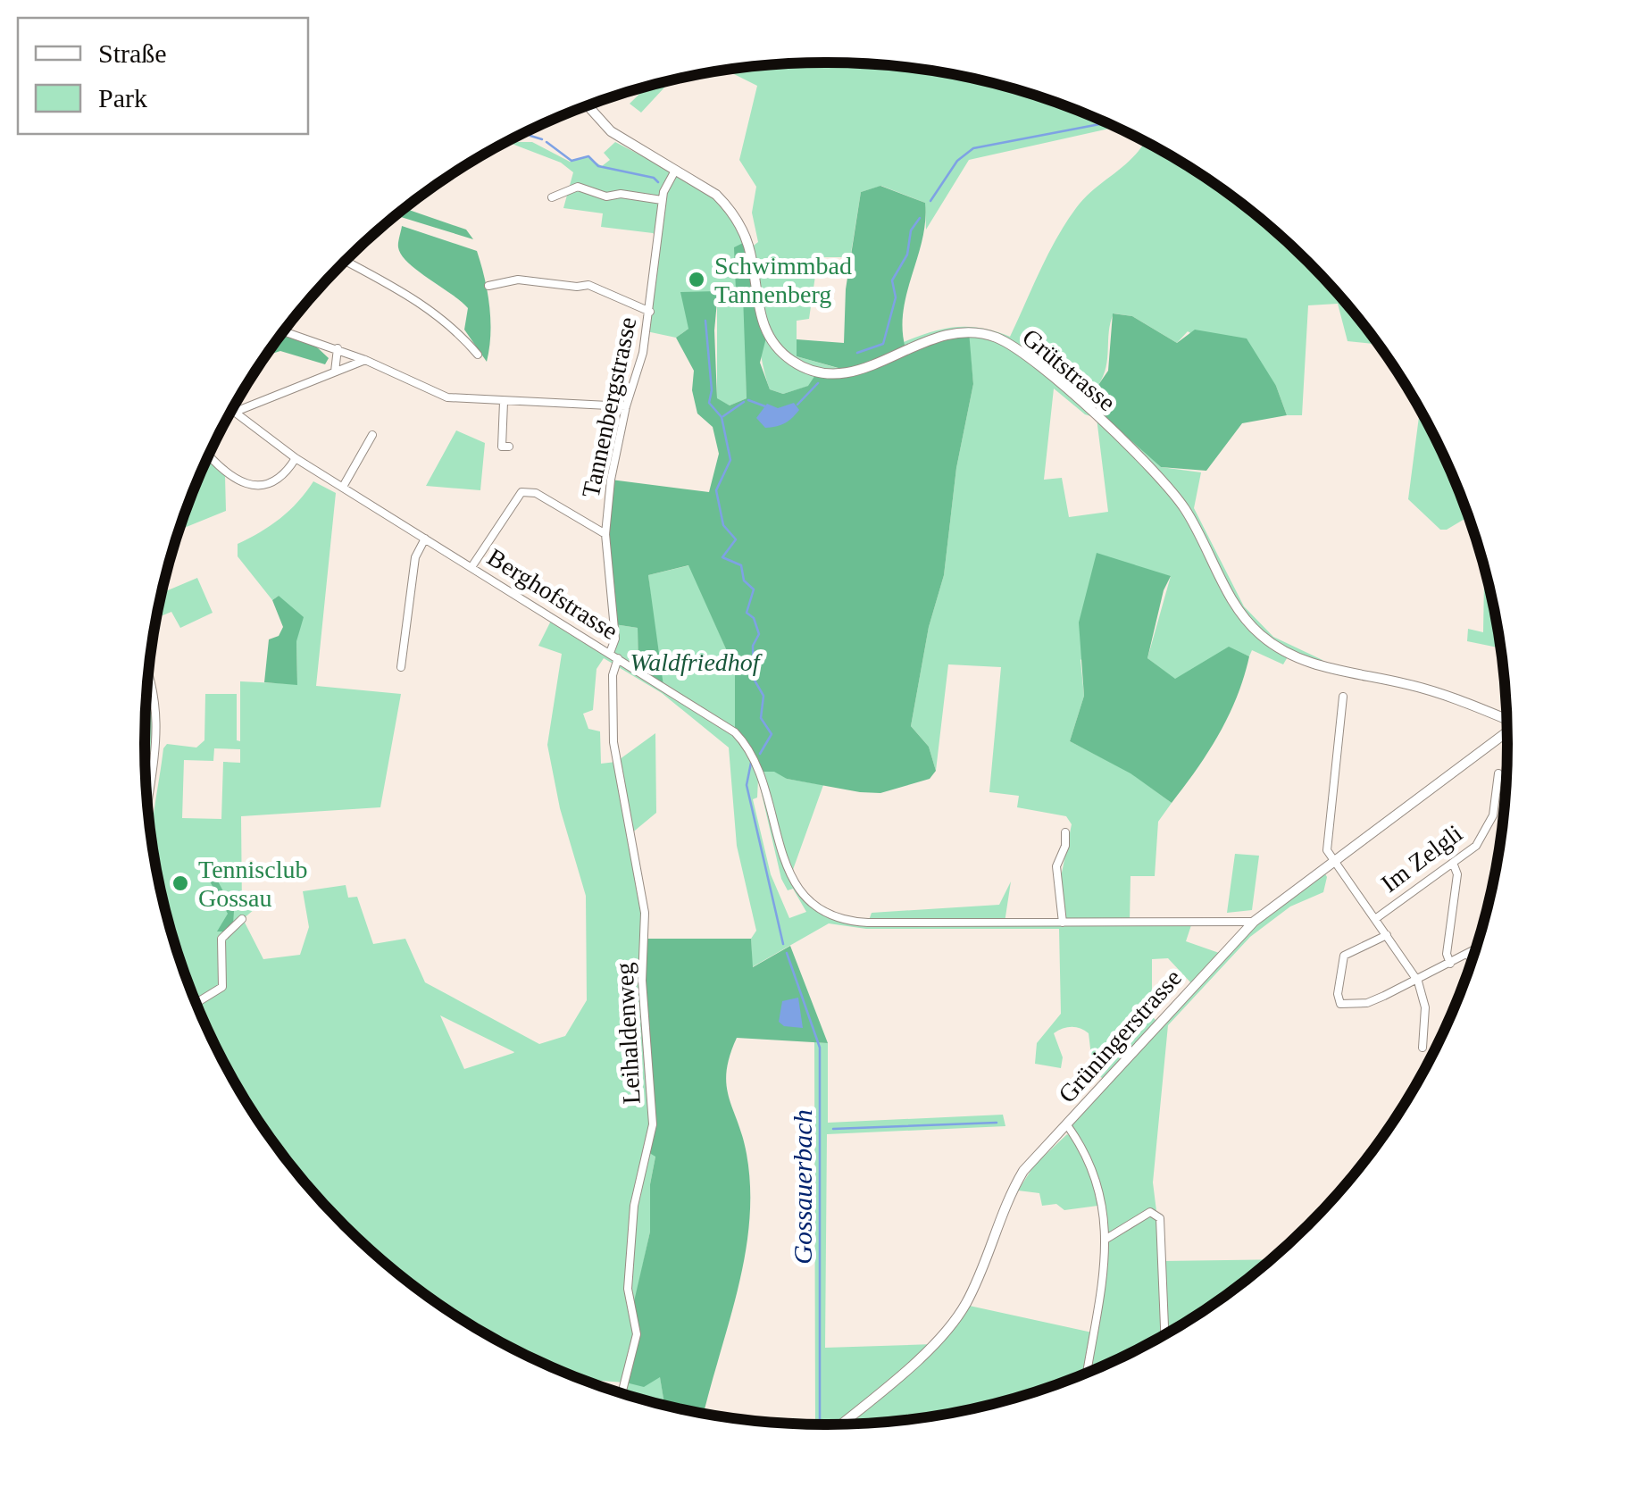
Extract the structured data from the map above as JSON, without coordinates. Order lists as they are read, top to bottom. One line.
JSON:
{"streets":{"main road":["Grütstrasse","Grüningerstrasse"],"street":["Tannenbergstrasse","Berghofstrasse","Im Zelgli","Leihaldenweg"]},"crossings":[["Grütstrasse","Tannenbergstrasse"],["Tannenbergstrasse","Berghofstrasse"],["Berghofstrasse","Leihaldenweg"],["Berghofstrasse","Grüningerstrasse"]],"water":["Gossauerbach"],"parks":["Waldfriedhof"],"places":["Schwimmbad Tannenberg","Tennisclub Gossau"],"legend":["Straße","Park"]}
